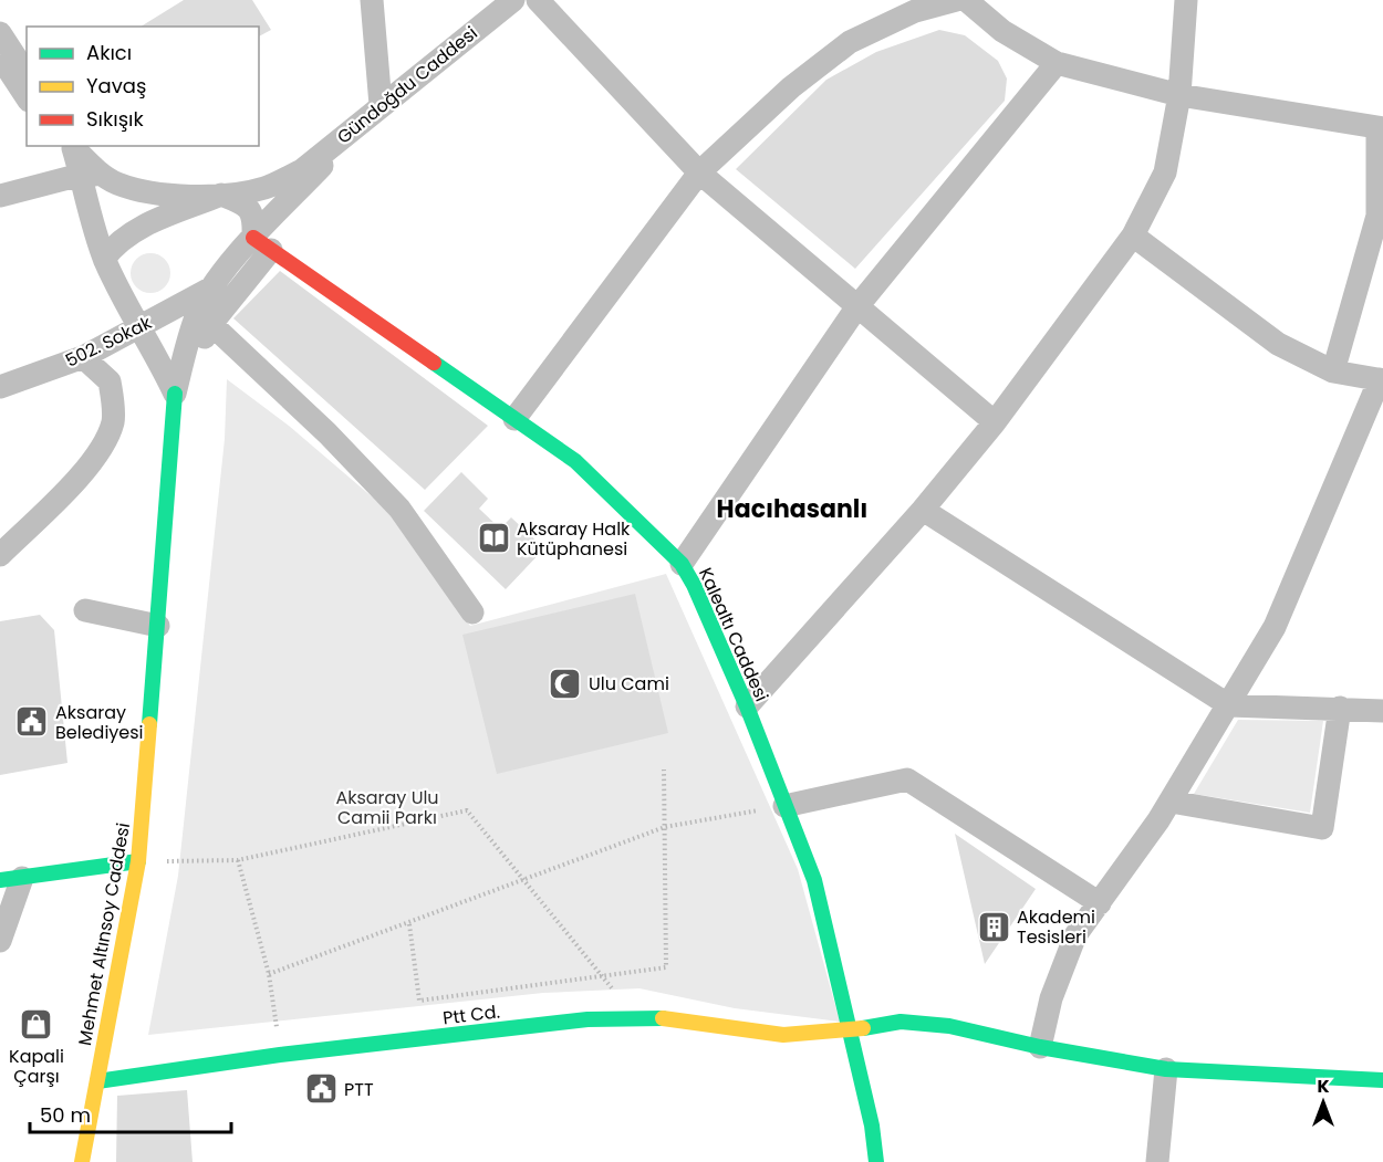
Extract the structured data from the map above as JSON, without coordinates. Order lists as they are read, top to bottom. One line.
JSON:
{"streets":{"street":["Gündoğdu Caddesi","502. Sokak","Kalealtı Caddesi","Mehmet Altınsoy Caddesi","Ptt Cd."]},"crossings":[["Kalealtı Caddesi","Ptt Cd."],["Mehmet Altınsoy Caddesi","Ptt Cd."]],"districts":["Hacıhasanlı"],"parks":["Aksaray Ulu Camii Parkı"],"places":{"library":["Aksaray Halk Kütüphanesi"],"mosque":["Ulu Cami"],"public building":["Aksaray Belediyesi","PTT"],"building":["Akademi Tesisleri"],"shop":["Kapali Çarşı"]},"legend":["Akıcı","Yavaş","Sıkışık"],"scale_bar":"50 m","north":"top"}
